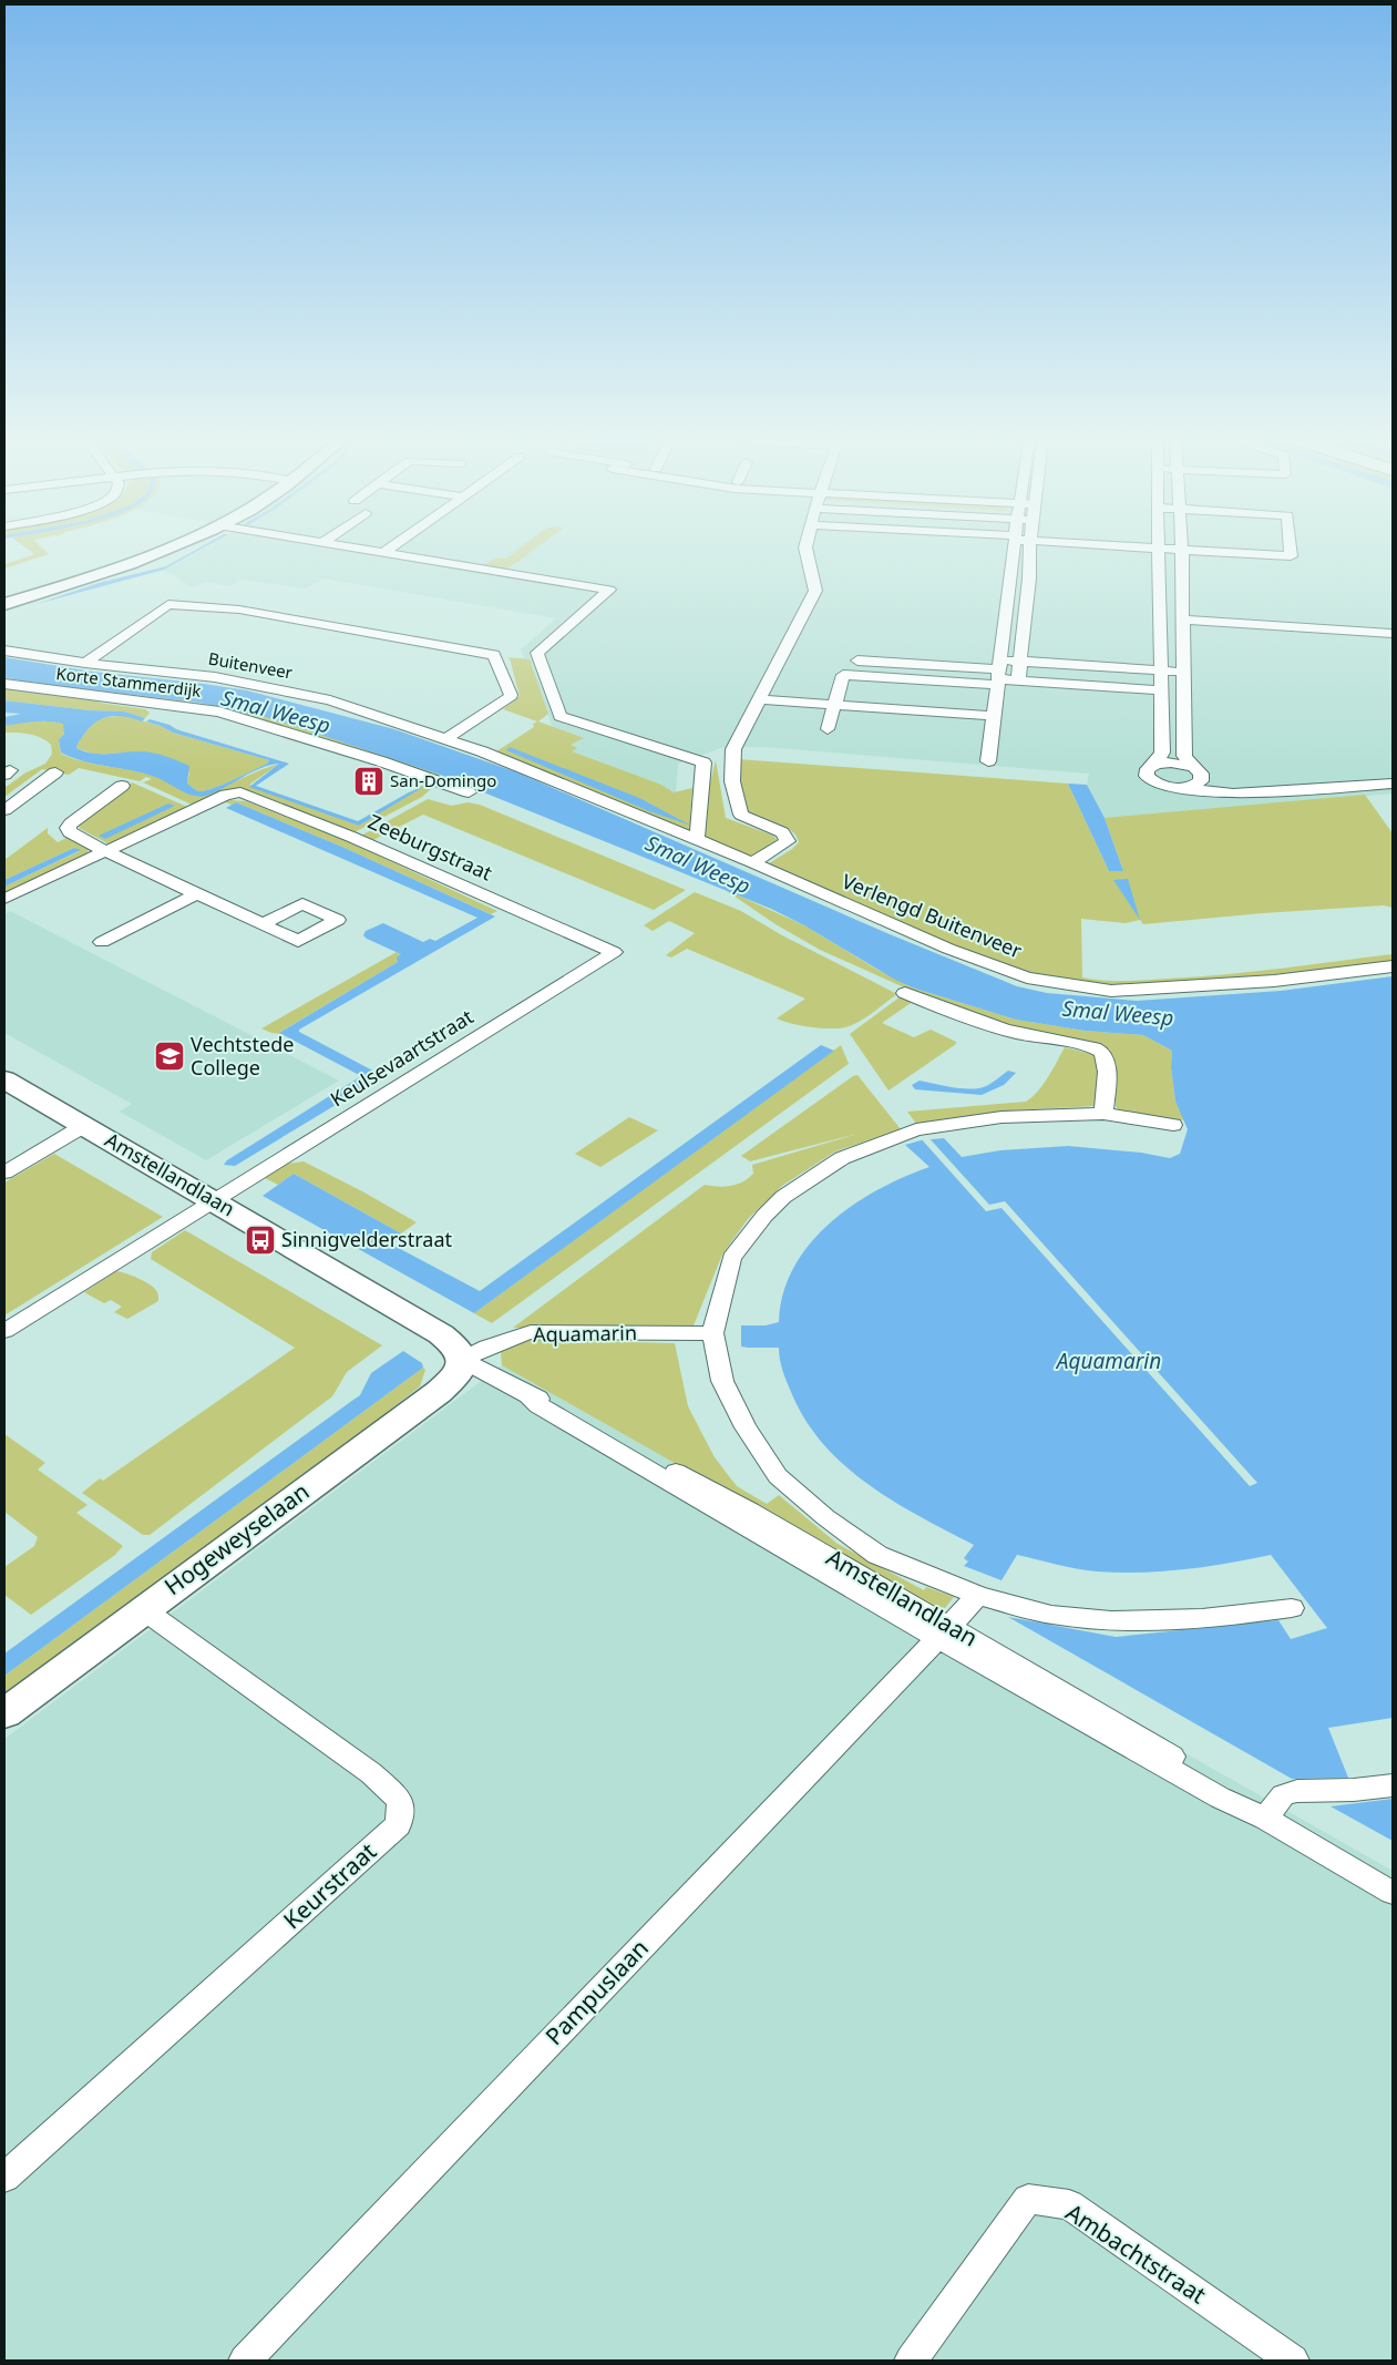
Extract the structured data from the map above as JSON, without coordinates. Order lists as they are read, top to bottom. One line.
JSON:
{"streets":{"main road":["Amstellandlaan","Hogeweyselaan"],"street":["Buitenveer","Korte Stammerdijk","Zeeburgstraat","Verlengd Buitenveer","Keulsevaartstraat","Aquamarin","Keurstraat","Pampuslaan","Ambachtstraat"]},"crossings":[["Buitenveer","Verlengd Buitenveer"],["Zeeburgstraat","Keulsevaartstraat"],["Keulsevaartstraat","Amstellandlaan"],["Amstellandlaan","Aquamarin"],["Amstellandlaan","Hogeweyselaan"],["Amstellandlaan","Pampuslaan"],["Aquamarin","Hogeweyselaan"],["Hogeweyselaan","Keurstraat"]],"water":["Smal Weesp","Aquamarin"],"places":{"building":["San-Domingo"],"school or university":["Vechtstede College"],"bus stop":["Sinnigvelderstraat"]}}
